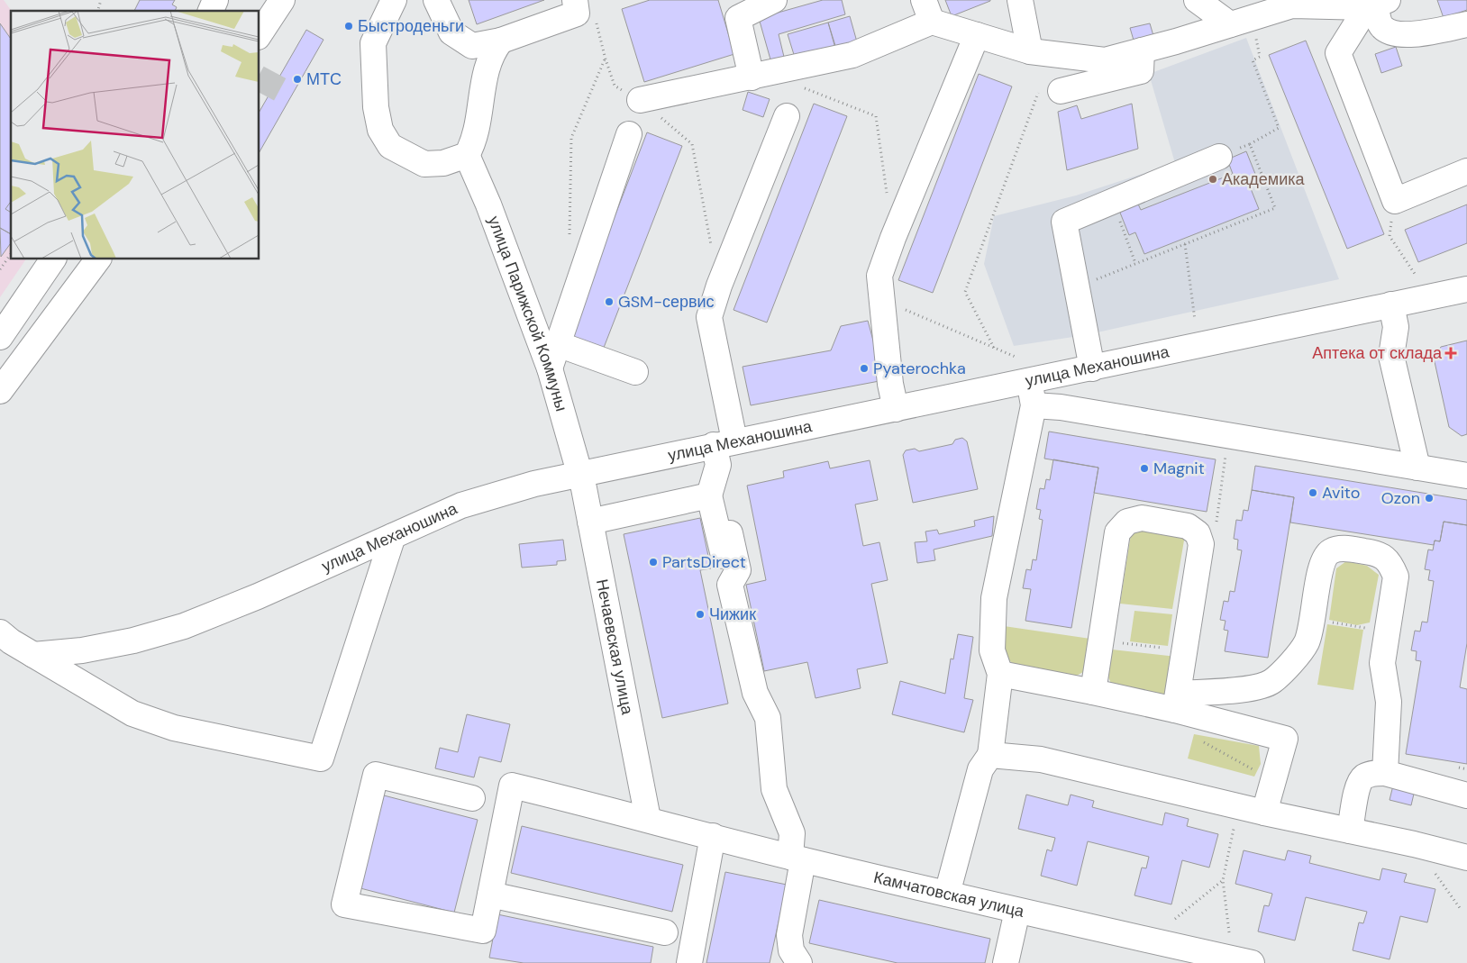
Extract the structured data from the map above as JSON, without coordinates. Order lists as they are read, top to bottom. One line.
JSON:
{"streets":{"street":["улица Парижской Коммуны","улица Механошина","Нечаевская улица","Камчатовская улица"]},"crossings":[["улица Парижской Коммуны","улица Механошина"],["улица Парижской Коммуны","Нечаевская улица"],["улица Механошина","Нечаевская улица"],["Нечаевская улица","Камчатовская улица"]],"places":{"other":["Быстроденьги","МТС","Академика","GSM-сервис","Pyaterochka","Magnit","Avito","Ozon","PartsDirect","Чижик"],"health":["Аптека от склада"]}}
